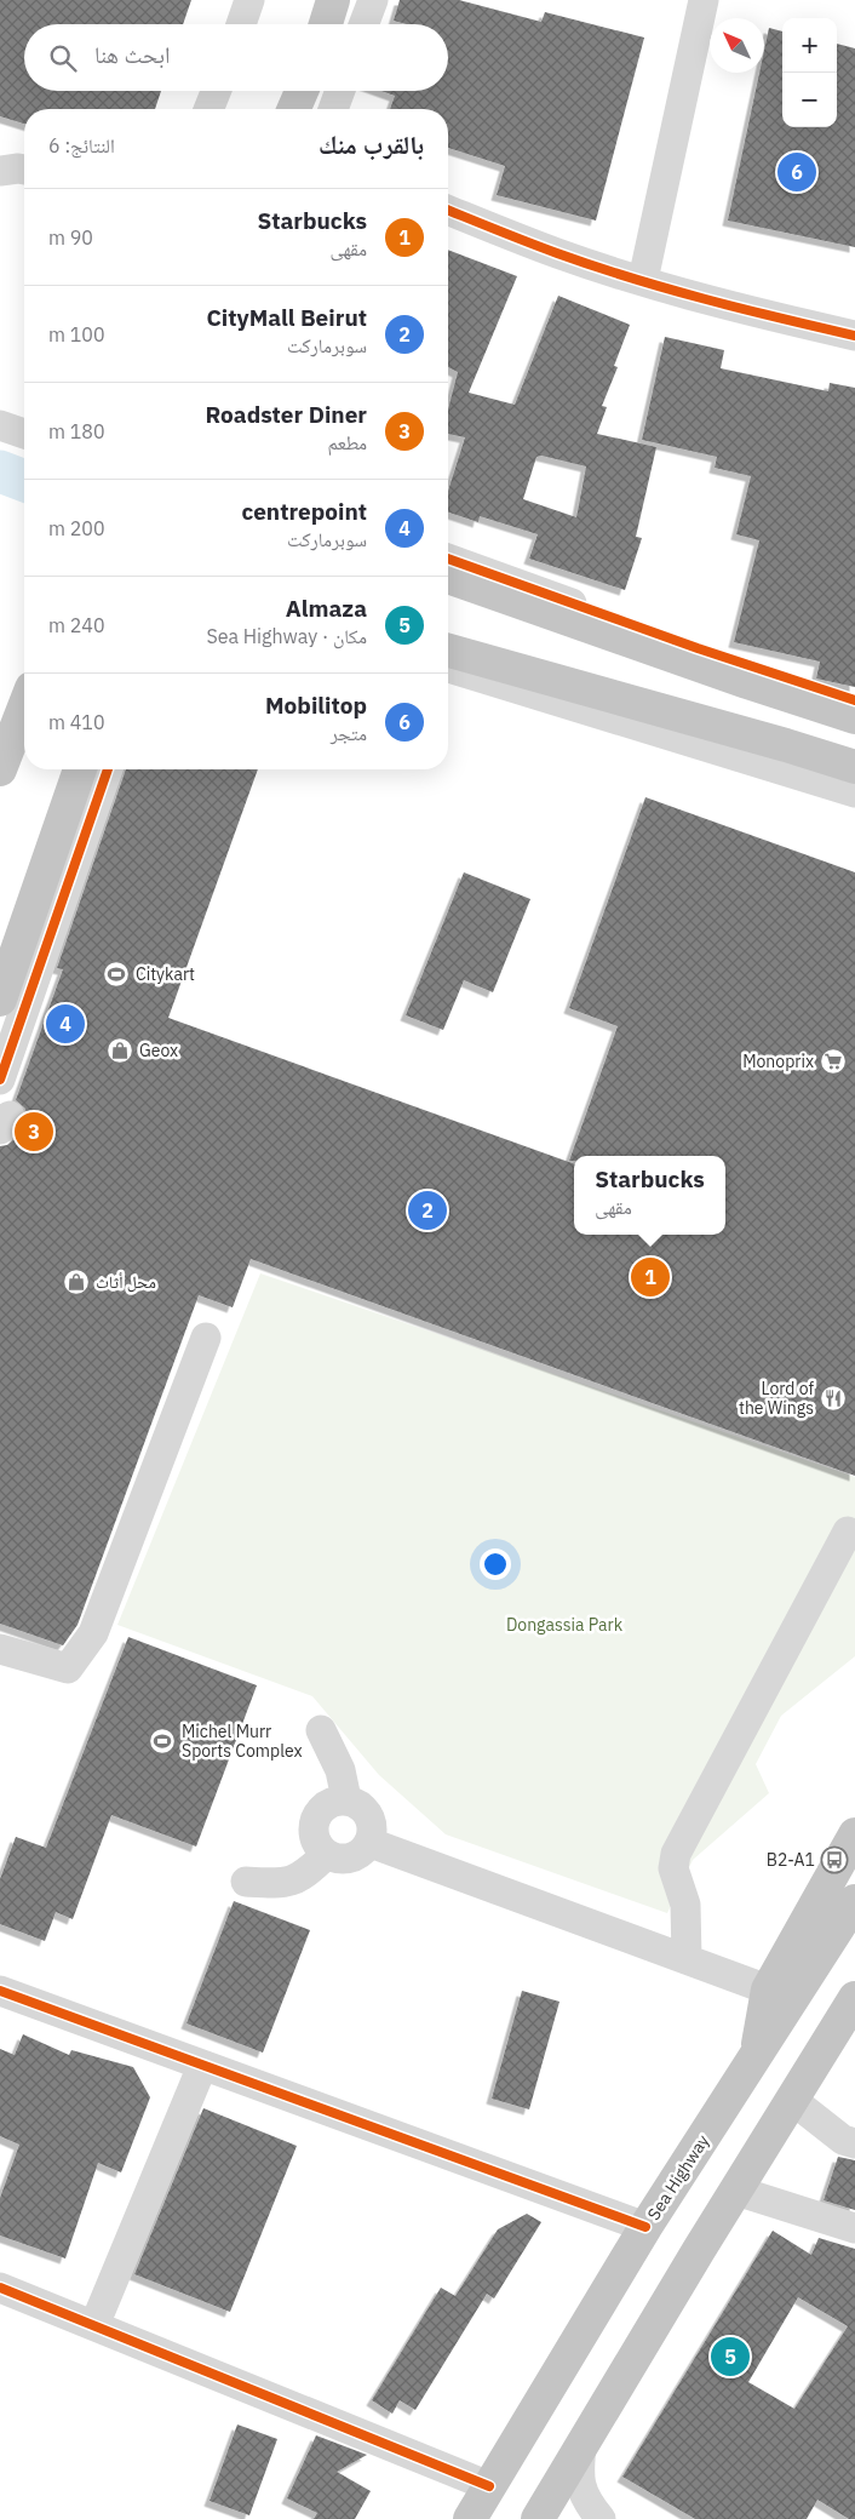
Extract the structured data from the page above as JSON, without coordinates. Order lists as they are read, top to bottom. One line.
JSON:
{"streets":{"highway":["Sea Highway"]},"parks":["Dongassia Park"],"places":{"sports":["Citykart","Michel Murr Sports Complex"],"shop":["Geox","محل أثاث"],"supermarket":["Monoprix"],"restaurant":["Lord of the Wings"],"bus stop":["B2-A1"]},"north":"top left","page":{"map_buttons":["+","−"],"search":"ابحث هنا","heading":["بالقرب منك","النتائج: 6"],"pins":["6","4","3","2","1","5"],"list":[{"mark":"1","name":"Starbucks","note":"مقهى","value":"90 m"},{"mark":"2","name":"CityMall Beirut","note":"سوبرماركت","value":"100 m"},{"mark":"3","name":"Roadster Diner","note":"مطعم","value":"180 m"},{"mark":"4","name":"centrepoint","note":"سوبرماركت","value":"200 m"},{"mark":"5","name":"Almaza","note":"مكان · Sea Highway","value":"240 m"},{"mark":"6","name":"Mobilitop","note":"متجر","value":"410 m"}],"popup":["Starbucks","مقهى"]}}
